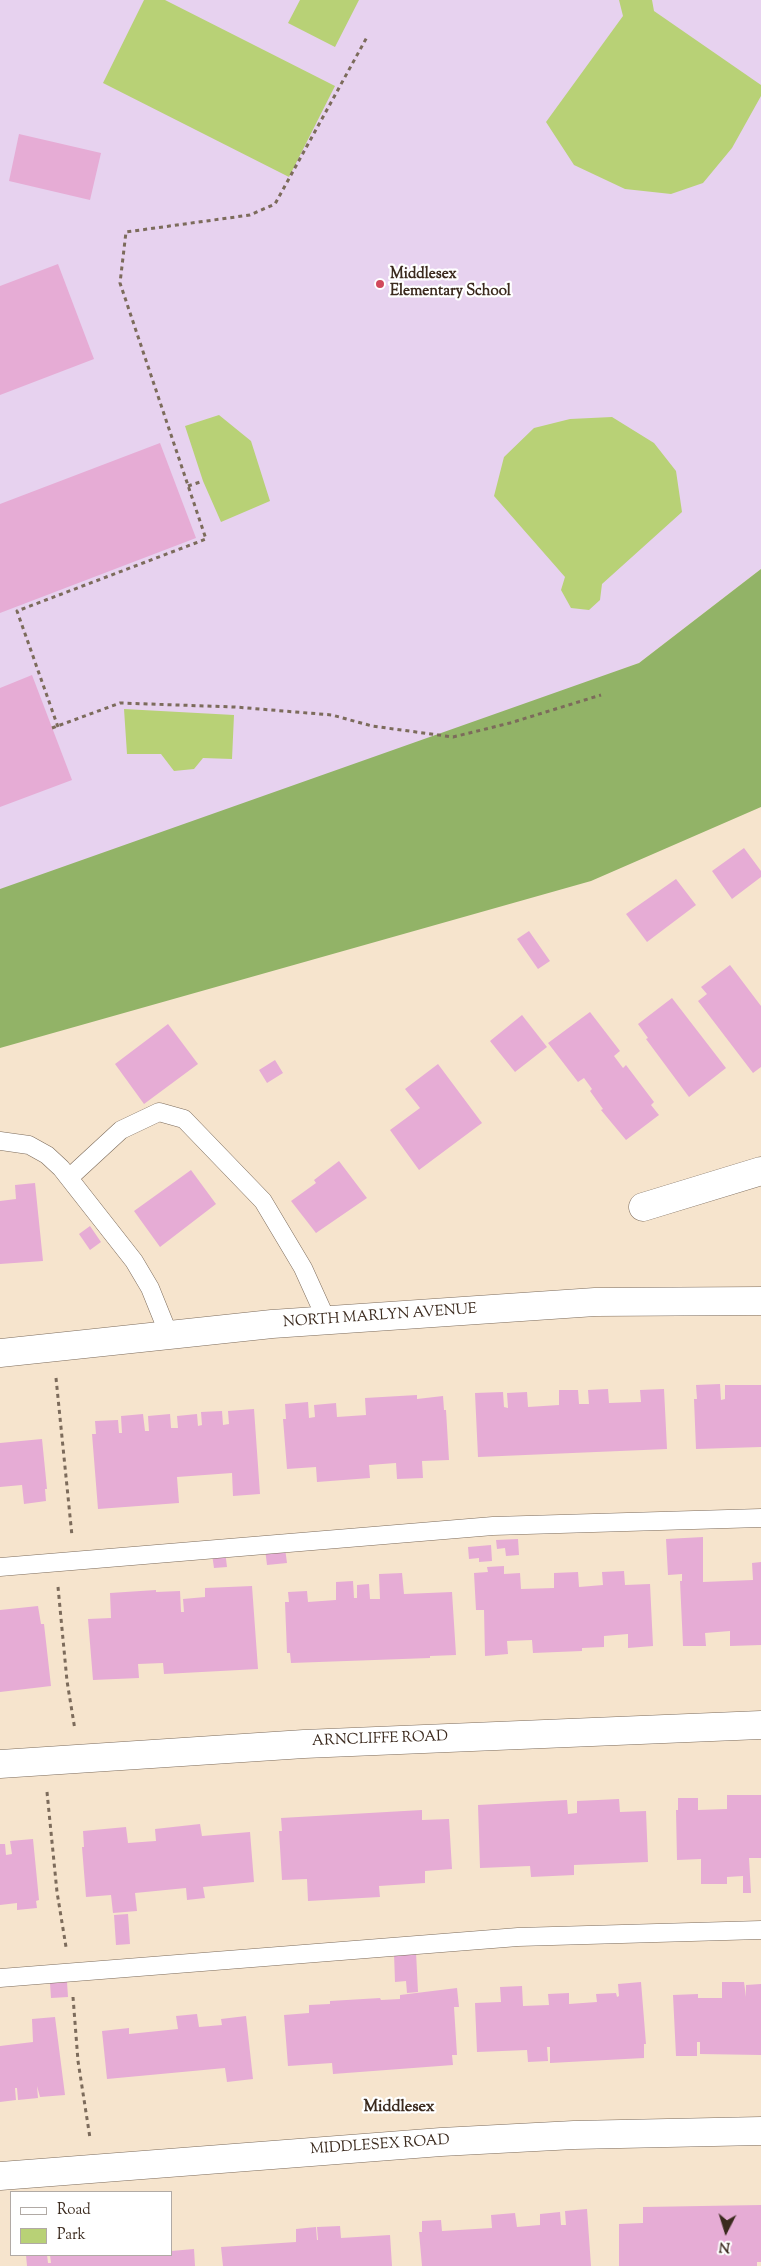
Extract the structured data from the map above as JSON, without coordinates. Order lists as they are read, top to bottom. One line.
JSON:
{"streets":{"street":["NORTH MARLYN AVENUE","ARNCLIFFE ROAD","MIDDLESEX ROAD"]},"districts":["Middlesex"],"places":["Middlesex Elementary School"],"legend":["Road","Park"],"north":"bottom"}
